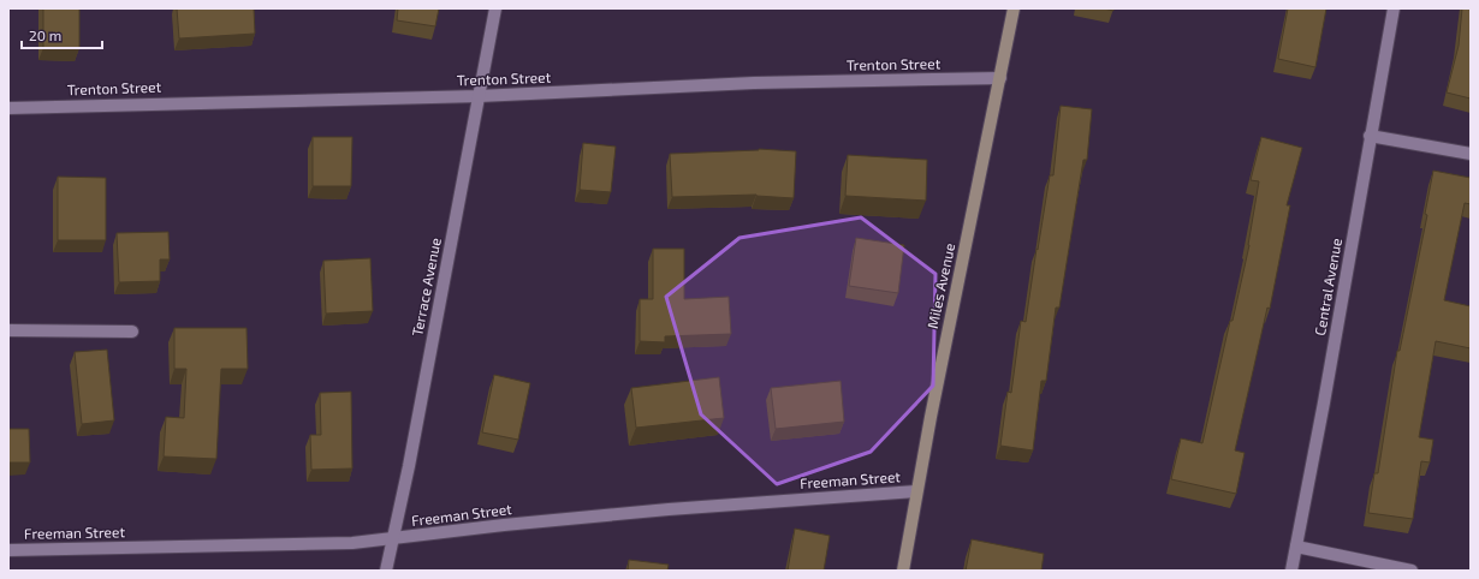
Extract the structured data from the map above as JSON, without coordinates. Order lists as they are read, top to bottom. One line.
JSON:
{"streets":{"street":["Trenton Street","Miles Avenue","Terrace Avenue","Central Avenue","Freeman Street"]},"crossings":[["Trenton Street","Miles Avenue"],["Trenton Street","Terrace Avenue"],["Miles Avenue","Freeman Street"],["Terrace Avenue","Freeman Street"]],"scale_bar":"20 m"}
